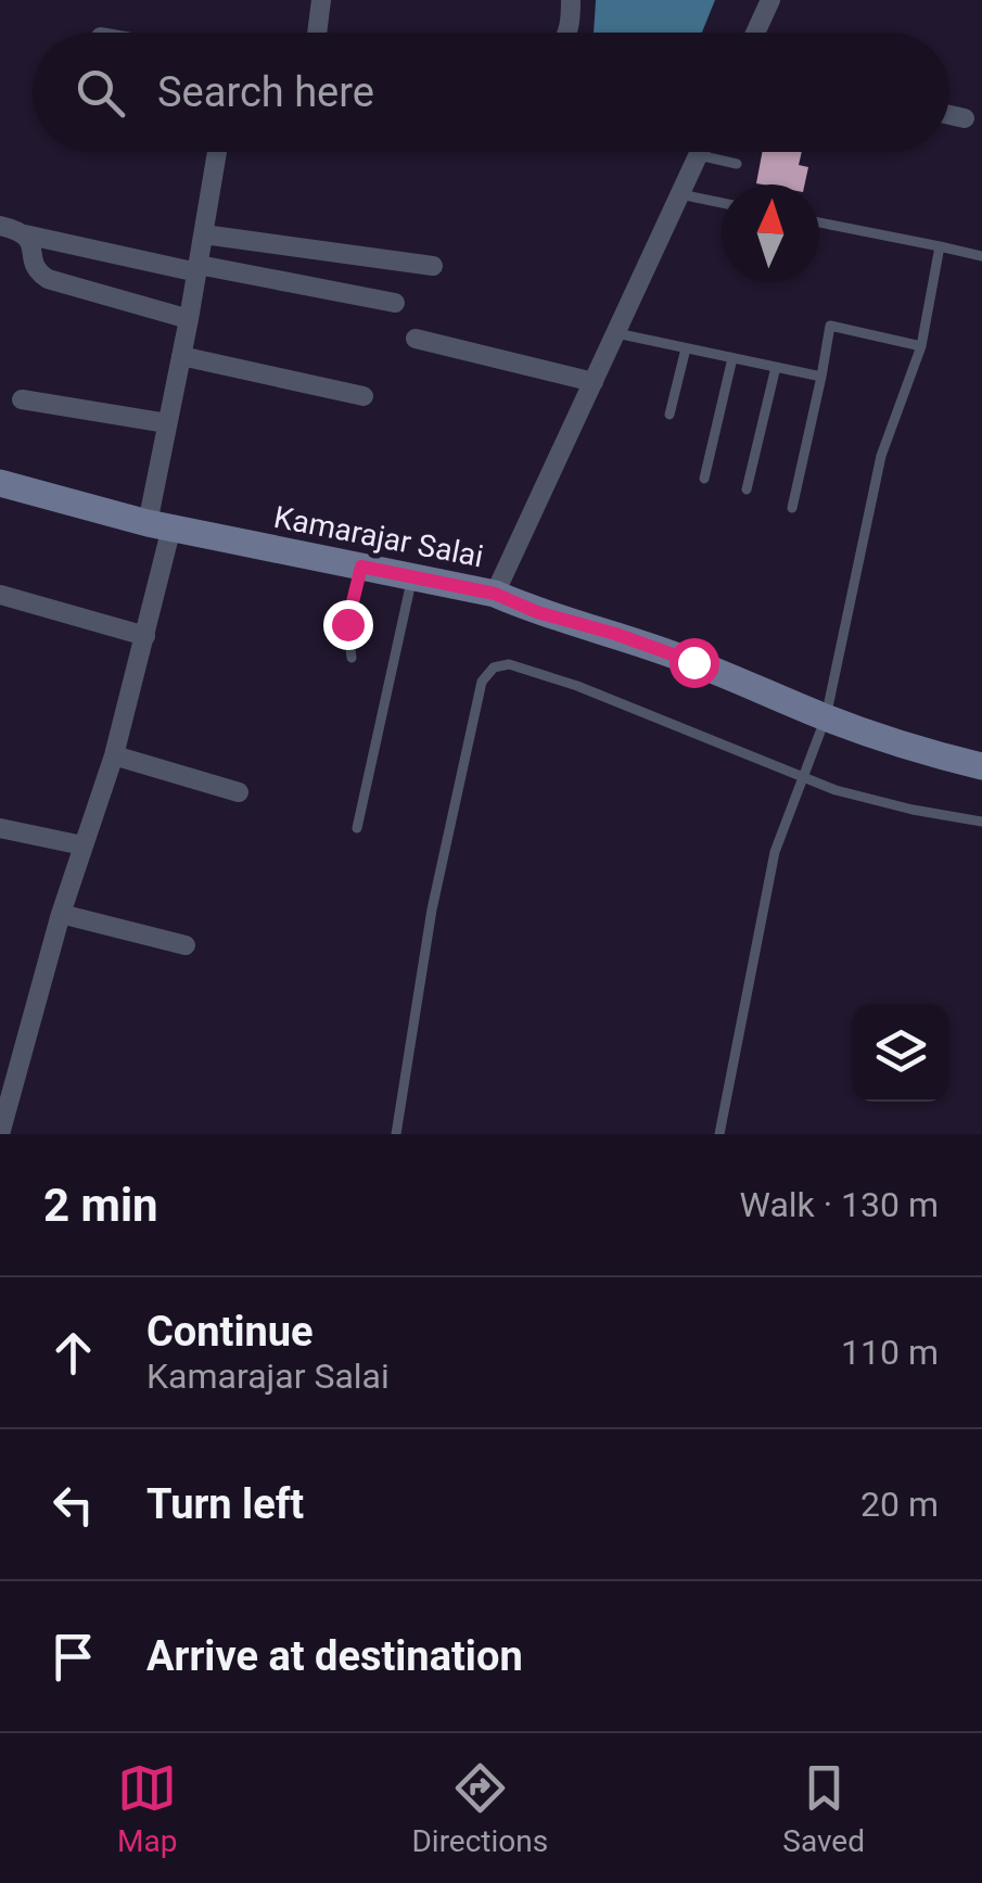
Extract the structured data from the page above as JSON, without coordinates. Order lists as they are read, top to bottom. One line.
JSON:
{"streets":{"main road":["Kamarajar Salai"]},"north":"top","page":{"search":"Search here","heading":["2 min","Walk · 130 m"],"list":[["Continue","Kamarajar Salai","110 m"],["Turn left","20 m"],"Arrive at destination"],"nav":["Map","Directions","Saved"]}}
